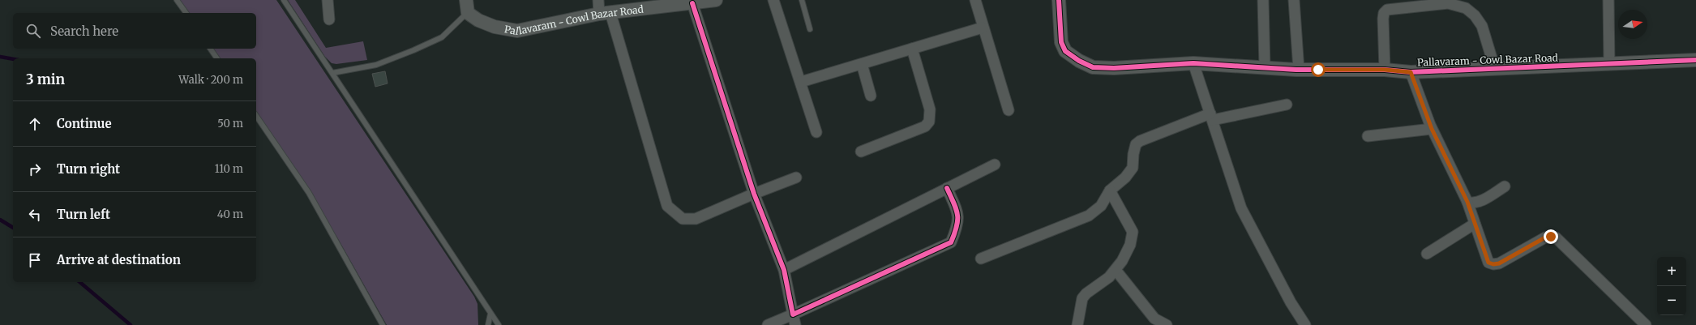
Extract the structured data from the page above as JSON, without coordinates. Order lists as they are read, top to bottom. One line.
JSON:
{"streets":{"street":["Pallavaram - Cowl Bazar Road"]},"north":"right","page":{"search":"Search here","heading":["3 min","Walk · 200 m"],"list":[["Continue","50 m"],["Turn right","110 m"],["Turn left","40 m"],"Arrive at destination"],"map_buttons":["+","−"]}}
